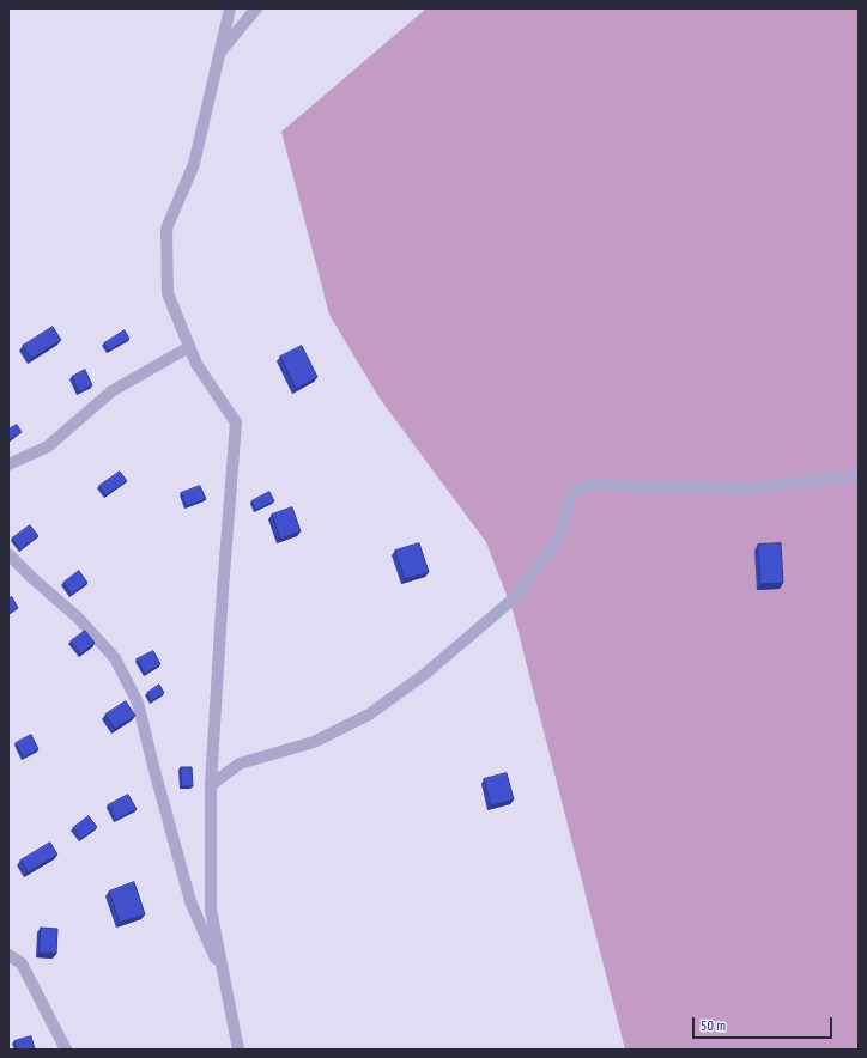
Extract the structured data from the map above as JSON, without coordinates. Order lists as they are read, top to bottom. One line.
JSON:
{"scale_bar":"50 m"}
